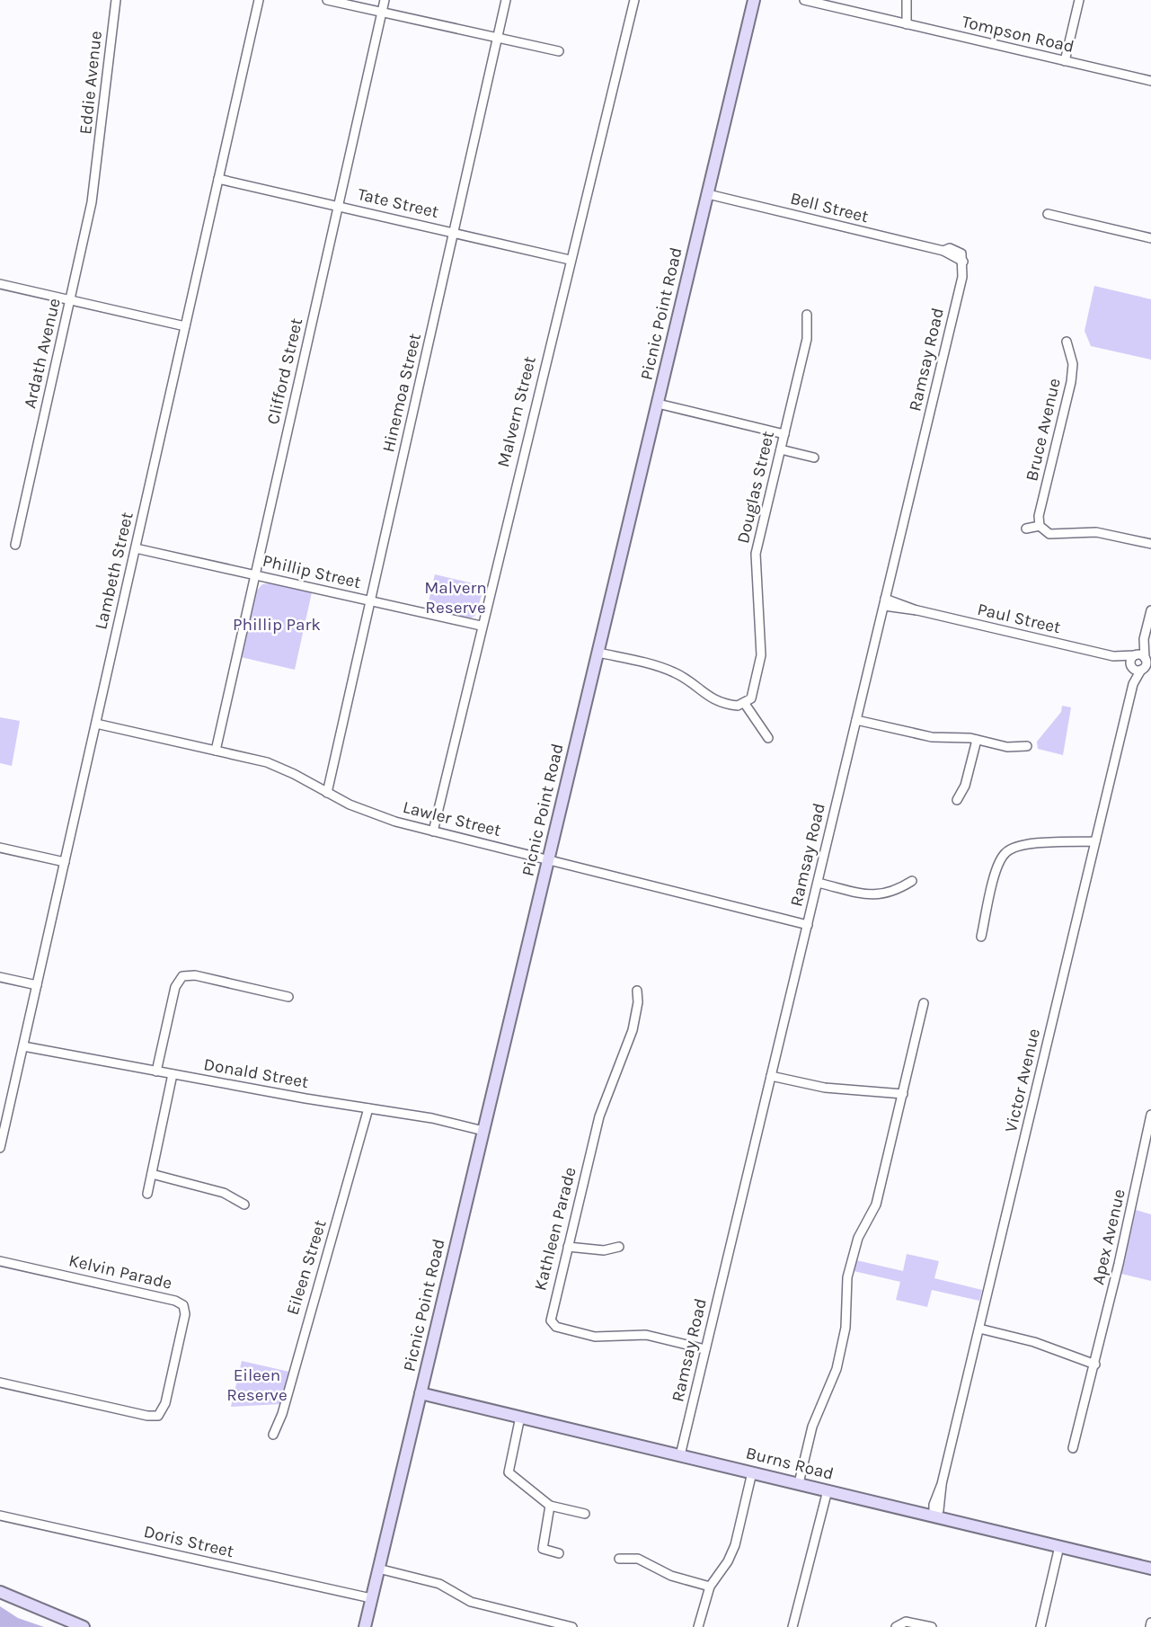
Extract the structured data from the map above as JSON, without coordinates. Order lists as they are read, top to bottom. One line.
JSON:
{"streets":{"street":["Tompson Road","Eddie Avenue","Tate Street","Bell Street","Picnic Point Road","Ardath Avenue","Ramsay Road","Clifford Street","Hinemoa Street","Malvern Street","Bruce Avenue","Douglas Street","Lambeth Street","Phillip Street","Paul Street","Lawler Street","Donald Street","Victor Avenue","Kathleen Parade","Apex Avenue","Eileen Street","Kelvin Parade","Burns Road","Doris Street"]},"crossings":[["Eddie Avenue","Ardath Avenue"],["Tate Street","Clifford Street"],["Tate Street","Hinemoa Street"],["Tate Street","Malvern Street"],["Tate Street","Lambeth Street"],["Bell Street","Picnic Point Road"],["Bell Street","Ramsay Road"],["Picnic Point Road","Lawler Street"],["Picnic Point Road","Donald Street"],["Picnic Point Road","Burns Road"],["Picnic Point Road","Doris Street"],["Ramsay Road","Paul Street"],["Ramsay Road","Lawler Street"],["Ramsay Road","Kathleen Parade"],["Ramsay Road","Burns Road"],["Clifford Street","Phillip Street"],["Clifford Street","Lawler Street"],["Hinemoa Street","Phillip Street"],["Hinemoa Street","Lawler Street"],["Malvern Street","Phillip Street"],["Malvern Street","Lawler Street"],["Lambeth Street","Phillip Street"],["Lambeth Street","Lawler Street"],["Lambeth Street","Donald Street"],["Paul Street","Victor Avenue"],["Donald Street","Eileen Street"],["Victor Avenue","Burns Road"]],"parks":["Malvern Reserve","Phillip Park","Eileen Reserve"]}
